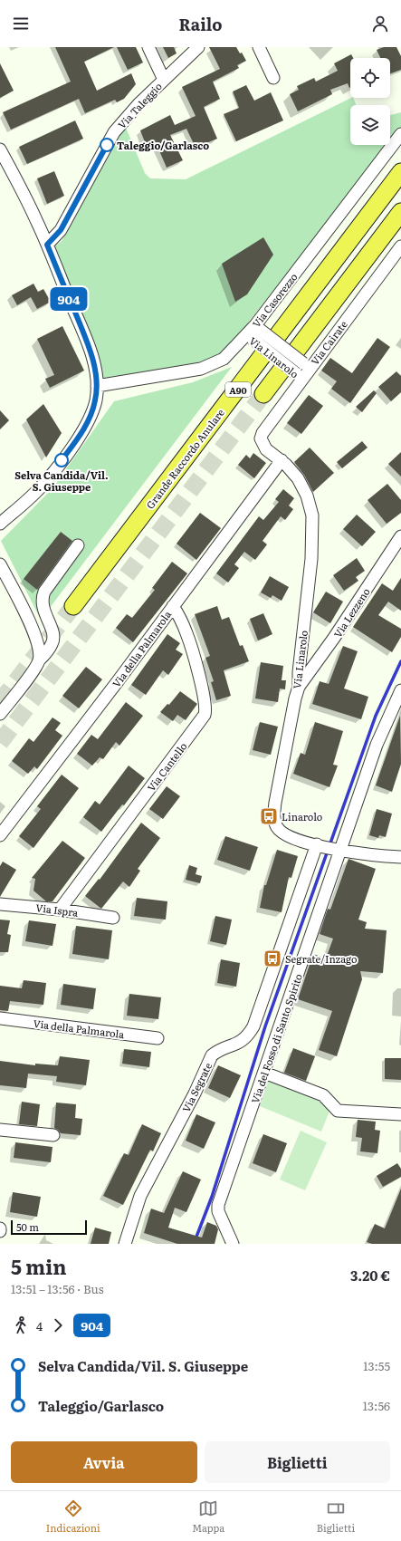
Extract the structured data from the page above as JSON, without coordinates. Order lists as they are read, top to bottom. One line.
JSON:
{"streets":{"highway":["A90","Grande Raccordo Anulare"],"street":["Via Taleggio","Via Casorezzo","Via Cairate","Via Linarolo","Via Lezzeno","Via della Palmarola","Via Cantello","Via Ispra","Via del Fosso di Santo Spirito","Via Segrate"]},"crossings":[["Via Casorezzo","Via Linarolo"],["Via Cairate","Via Linarolo"],["Via Linarolo","Via Lezzeno"],["Via Linarolo","Via della Palmarola"],["Via Linarolo","Via del Fosso di Santo Spirito"],["Via Linarolo","Via Segrate"],["Via della Palmarola","Via Cantello"],["Via Cantello","Via Ispra"]],"places":{"other":["Taleggio/Garlasco","Selva Candida/Vil. S. Giuseppe"],"bus stop":["Linarolo","Segrate/Inzago"]},"lines":["bus line 904"],"scale_bar":"50 m","page":{"header":"Railo","on_map":"904","scale":"50 m","heading":["5 min","13:51 – 13:56 · Bus","3.20 €"],"legs":["4","904"],"list":[{"name":"Selva Candida/Vil. S. Giuseppe","value":"13:55"},{"name":"Taleggio/Garlasco","value":"13:56"}],"buttons":["Avvia","Biglietti"],"tabs":["Indicazioni","Mappa","Biglietti"]}}
